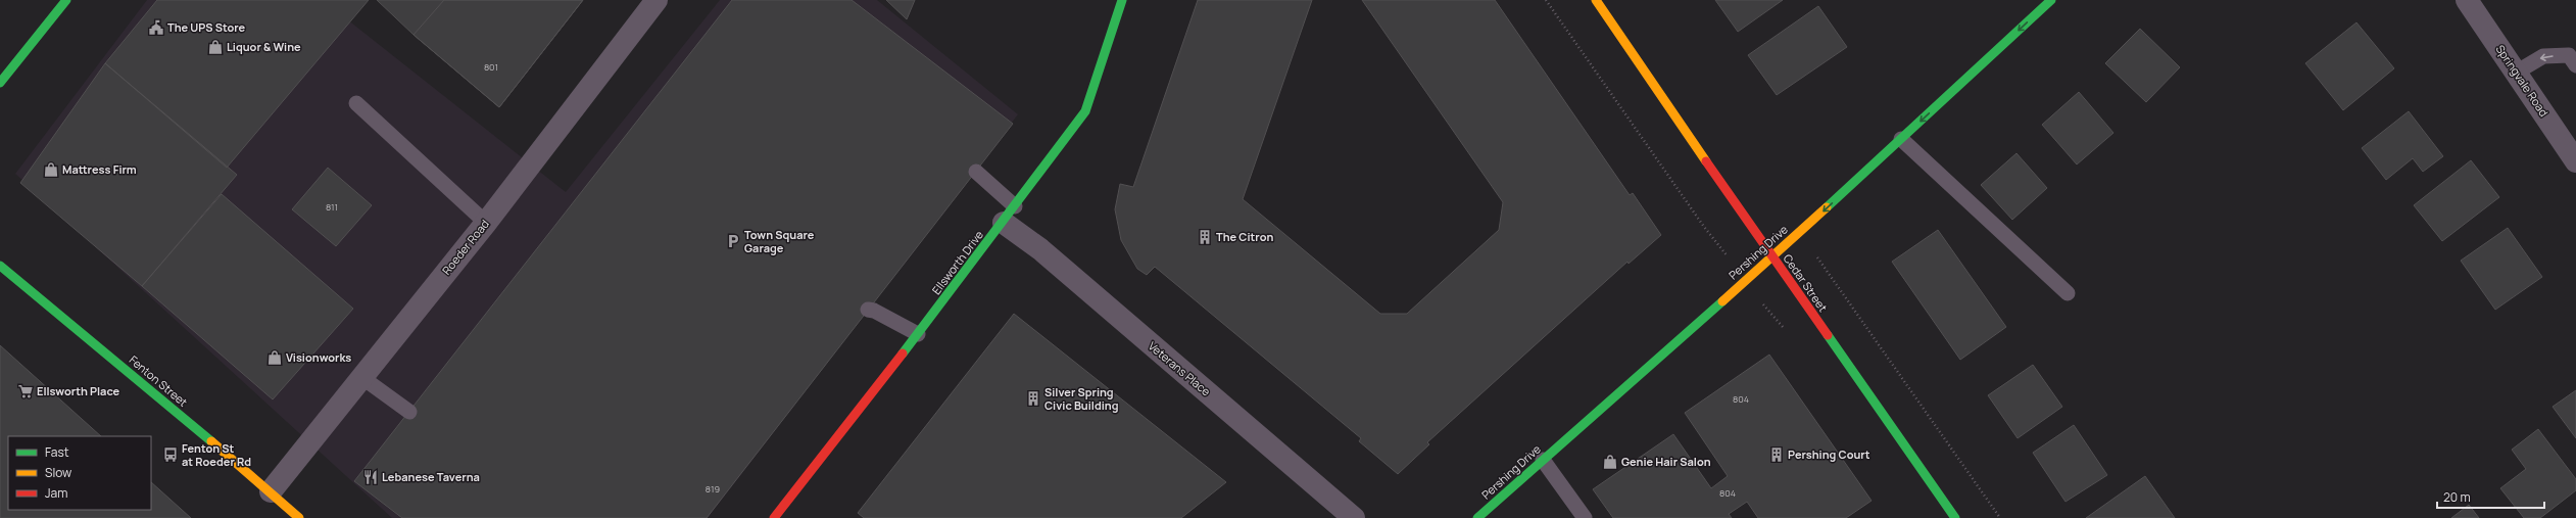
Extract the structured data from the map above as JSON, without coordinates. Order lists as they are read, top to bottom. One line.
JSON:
{"streets":{"main road":["Pershing Drive","Ellsworth Drive","Cedar Street","Fenton Street"],"street":["Springvale Road","Roeder Road","Veterans Place"]},"crossings":[["Roeder Road","Fenton Street"],["Pershing Drive","Cedar Street"],["Ellsworth Drive","Veterans Place"]],"one_way":["Pershing Drive"],"places":{"public building":["The UPS Store"],"shop":["Liquor & Wine","Mattress Firm","Visionworks","Genie Hair Salon"],"building":["The Citron","Silver Spring Civic Building","Pershing Court"],"parking":["Town Square Garage"],"supermarket":["Ellsworth Place"],"bus stop":["Fenton St at Roeder Rd"],"restaurant":["Lebanese Taverna"]},"house_numbers":["801","811","804","819","804"],"legend":["Fast","Slow","Jam"],"scale_bar":"20 m"}
